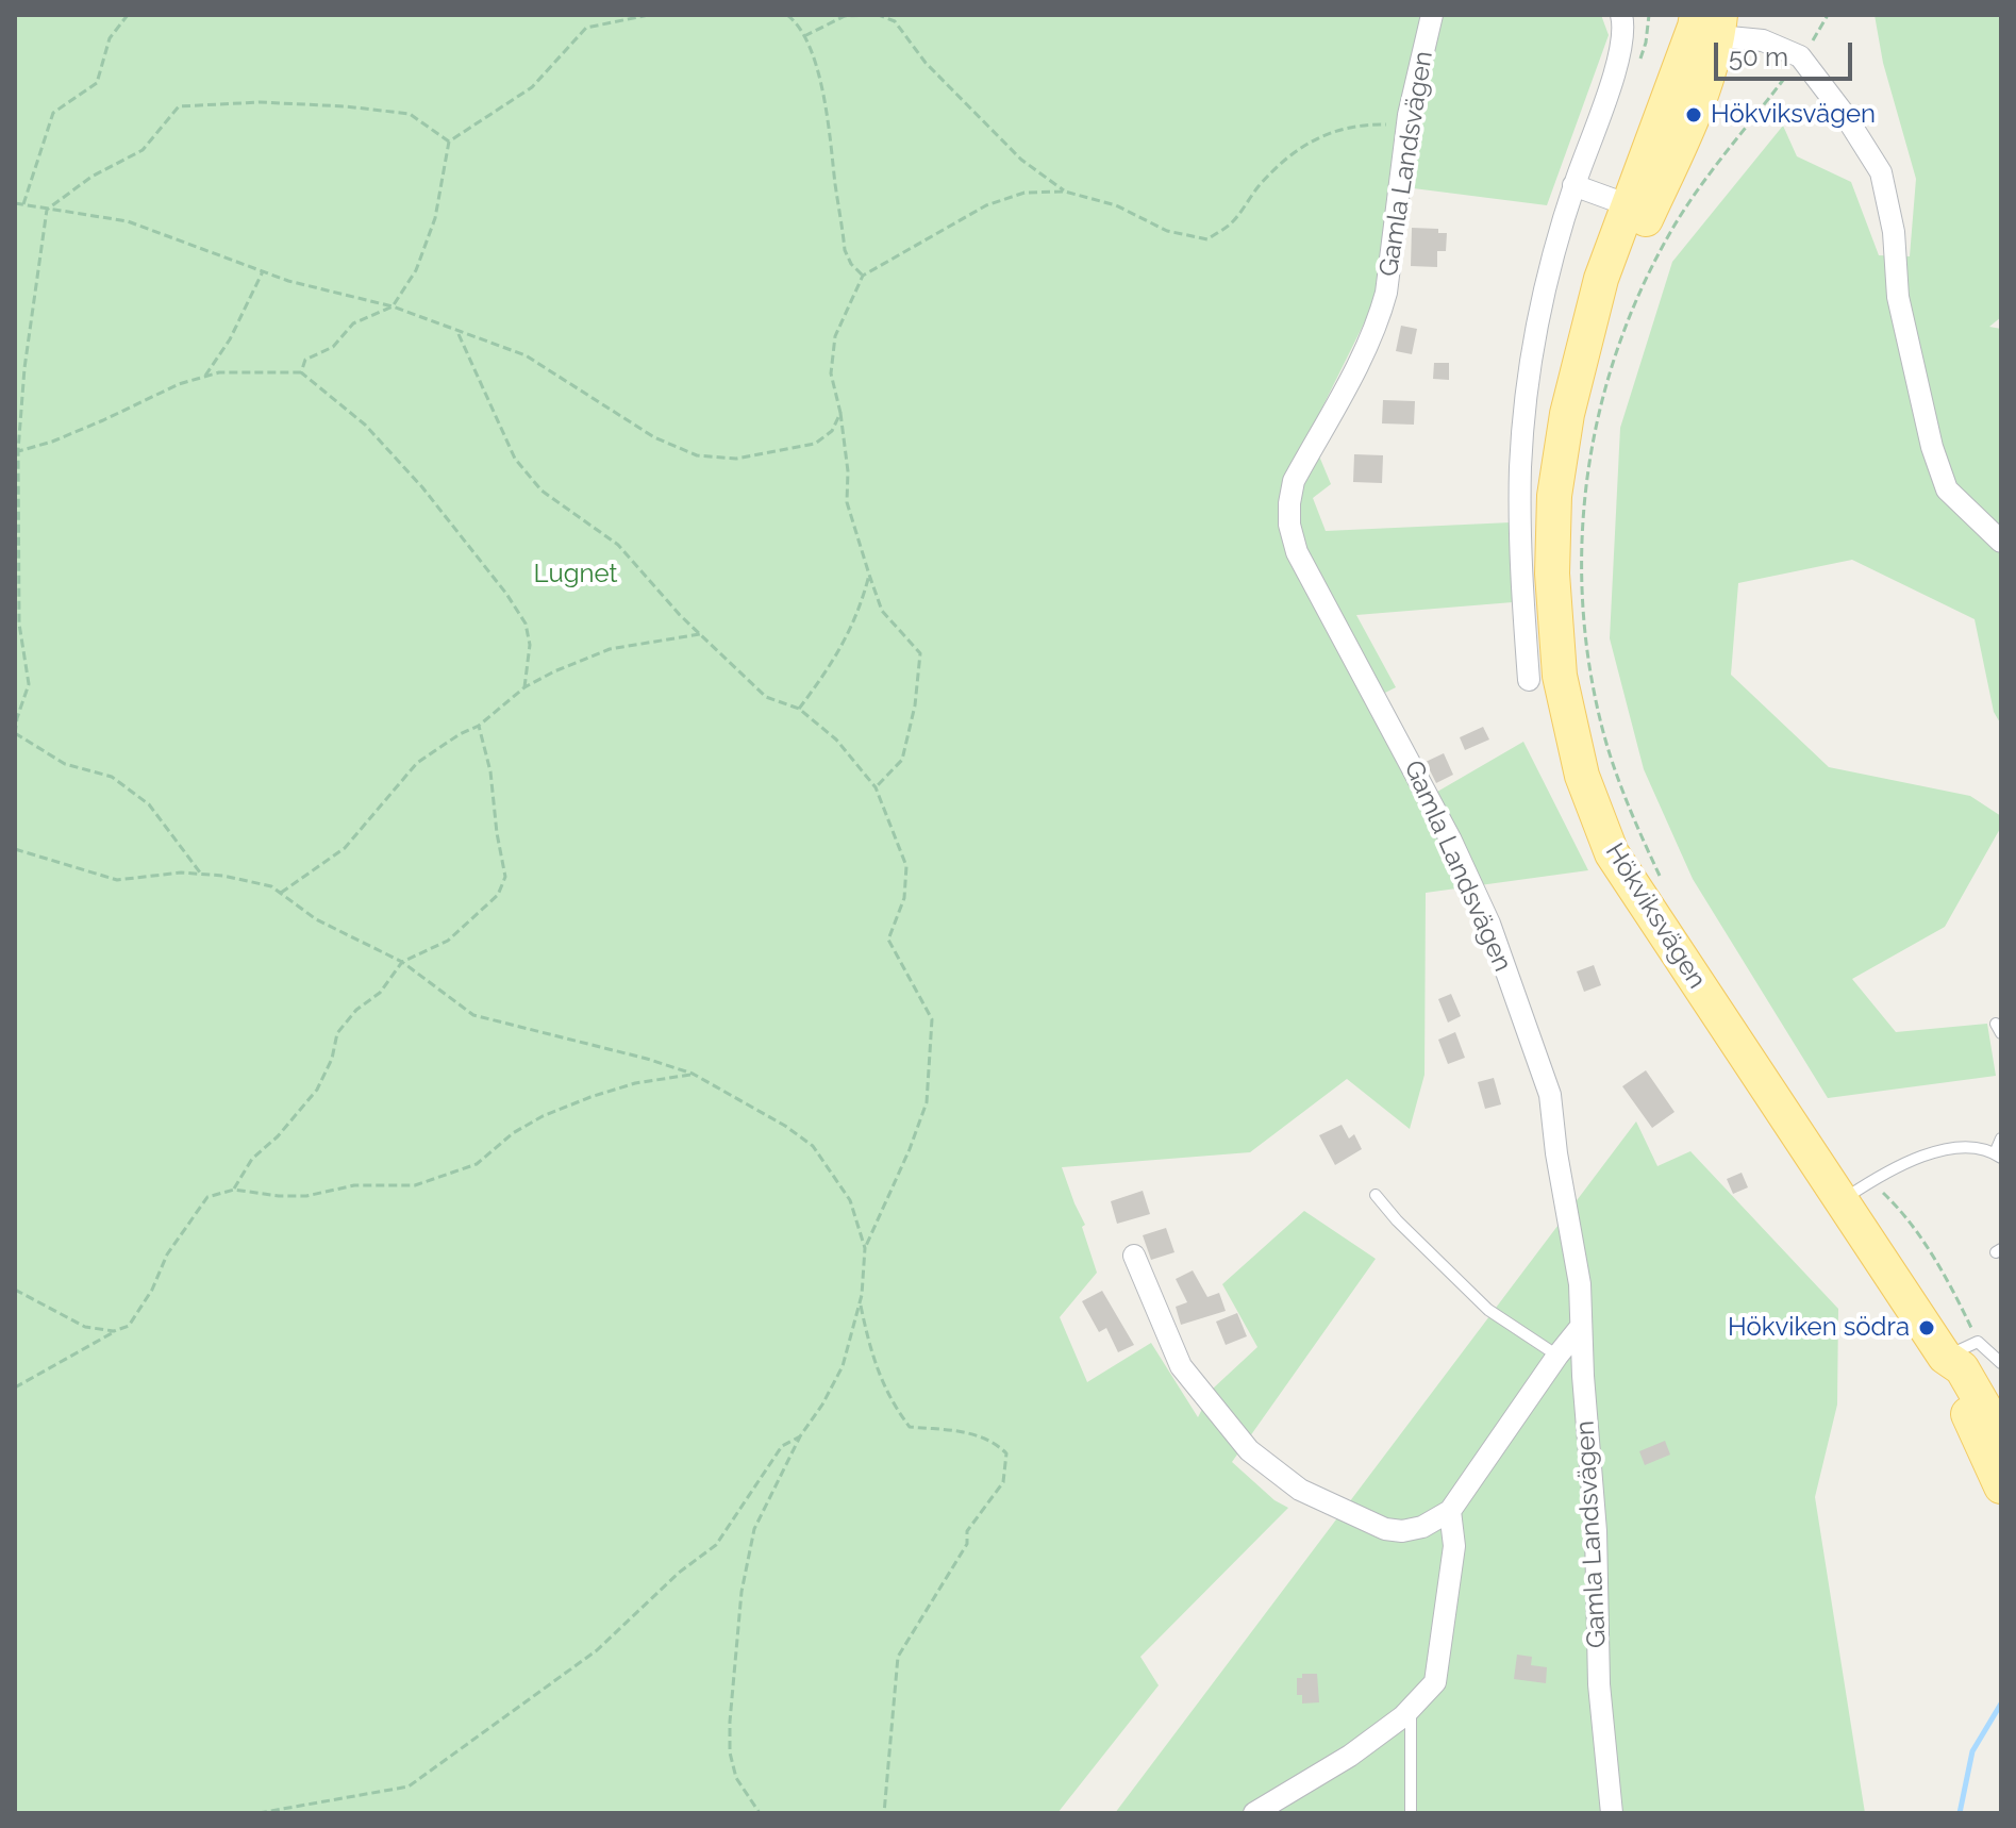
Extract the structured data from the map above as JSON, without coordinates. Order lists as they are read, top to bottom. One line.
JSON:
{"streets":{"main road":["Hökviksvägen"],"street":["Gamla Landsvägen"]},"parks":["Lugnet"],"places":["Hökviksvägen","Hökviken södra"],"scale_bar":"50 m"}
